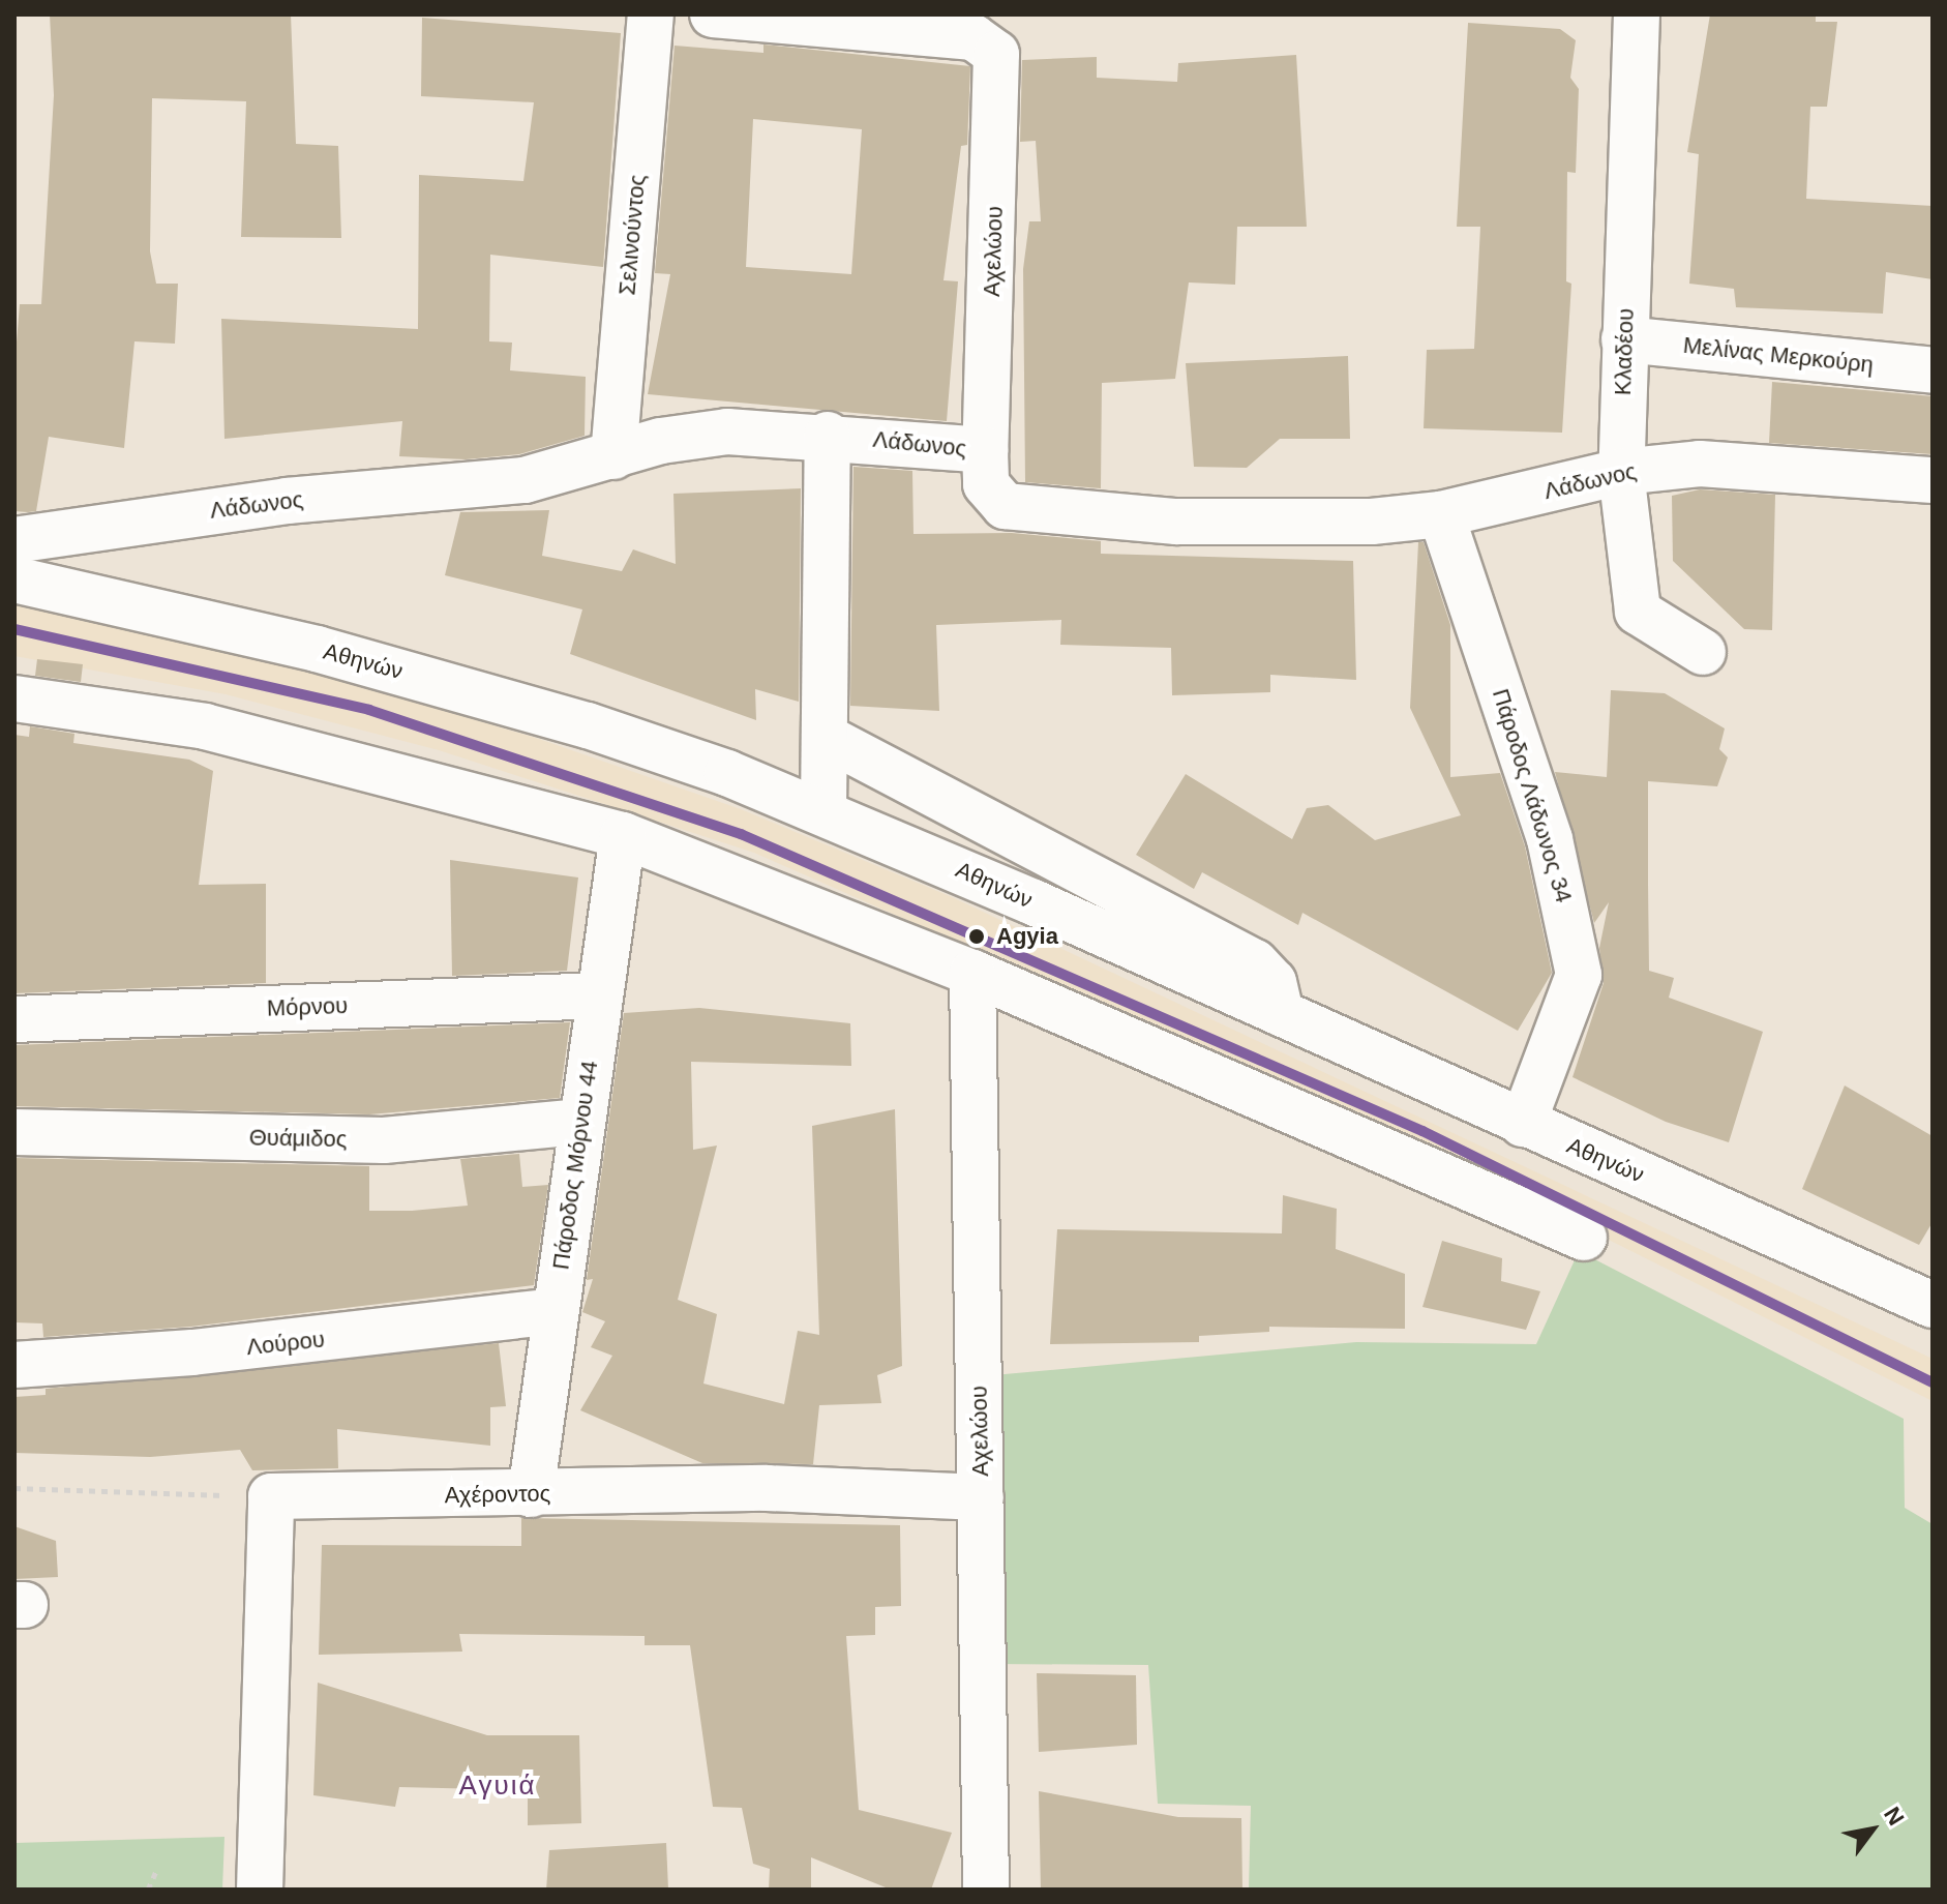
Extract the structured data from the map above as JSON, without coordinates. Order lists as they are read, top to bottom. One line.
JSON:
{"streets":{"street":["Σελινούντος","Αχελώου","Κλαδέου","Μελίνας Μερκούρη","Λάδωνος","Αθηνών","Πάροδος Λάδωνος 34","Μόρνου","Θυάμιδος","Πάροδος Μόρνου 44","Λούρου","Αχέροντος"]},"crossings":[["Σελινούντος","Λάδωνος"],["Αχελώου","Λάδωνος"],["Αχελώου","Αχέροντος"],["Κλαδέου","Μελίνας Μερκούρη"],["Κλαδέου","Λάδωνος"],["Λάδωνος","Πάροδος Λάδωνος 34"],["Αθηνών","Πάροδος Λάδωνος 34"],["Μόρνου","Πάροδος Μόρνου 44"],["Θυάμιδος","Πάροδος Μόρνου 44"],["Πάροδος Μόρνου 44","Λούρου"],["Πάροδος Μόρνου 44","Αχέροντος"]],"districts":["Αγυιά"],"places":["Agyia"],"north":"top right"}
